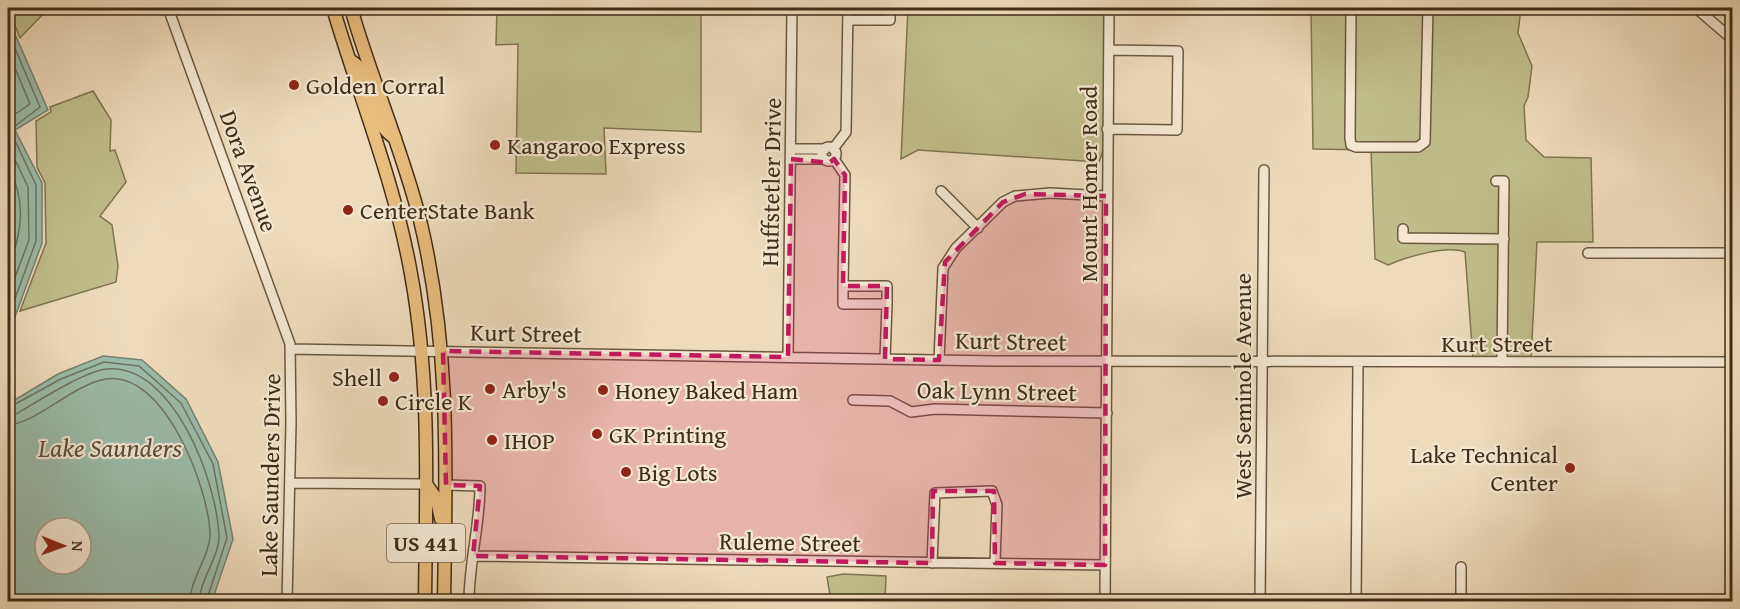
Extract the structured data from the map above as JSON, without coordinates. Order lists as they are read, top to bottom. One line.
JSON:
{"streets":{"main road":["US 441"],"street":["Dora Avenue","Huffstetler Drive","Mount Homer Road","Kurt Street","West Seminole Avenue","Oak Lynn Street","Lake Saunders Drive","Ruleme Street"]},"crossings":[["Dora Avenue","Kurt Street"],["Dora Avenue","Lake Saunders Drive"],["Huffstetler Drive","Kurt Street"],["Mount Homer Road","Kurt Street"],["Mount Homer Road","Oak Lynn Street"],["Mount Homer Road","Ruleme Street"],["Kurt Street","West Seminole Avenue"],["Kurt Street","Lake Saunders Drive"],["Kurt Street","US 441"]],"water":["Lake Saunders"],"places":["Golden Corral","Kangaroo Express","CenterState Bank","Shell","Arby's","Honey Baked Ham","Circle K","GK Printing","IHOP","Lake Technical Center","Big Lots"],"north":"right"}
